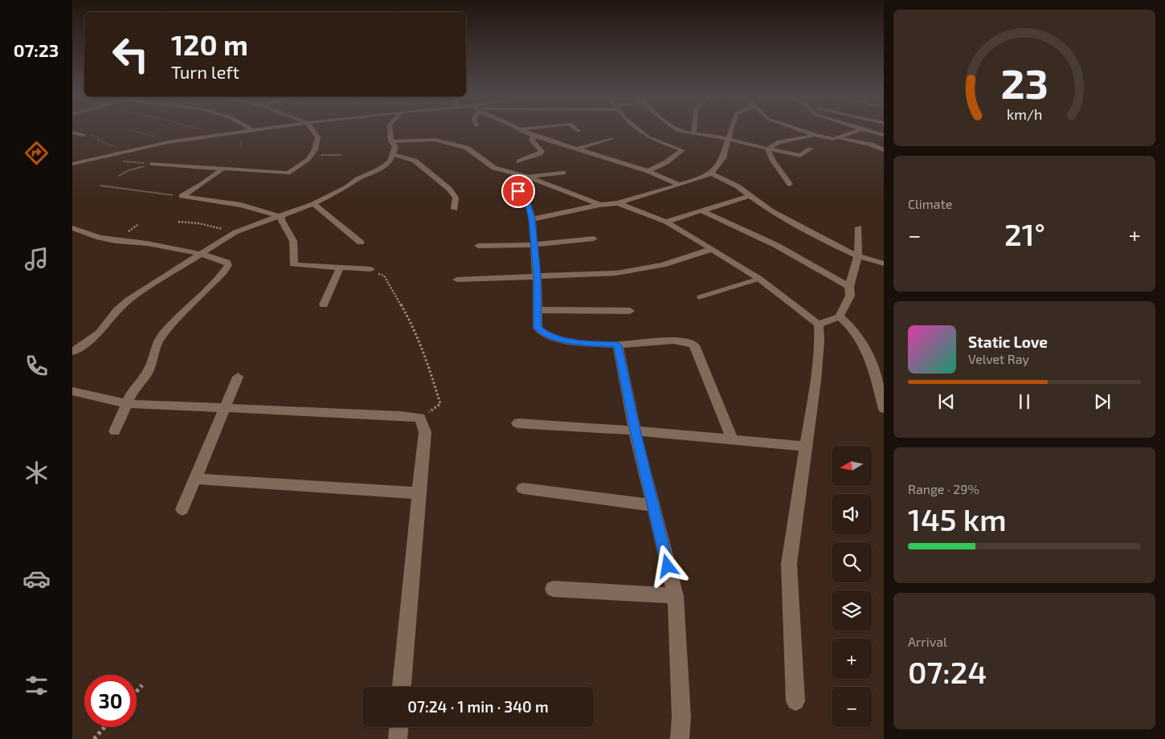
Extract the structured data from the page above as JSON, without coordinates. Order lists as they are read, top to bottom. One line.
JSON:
{"north":"left","page":{"tabs":"07:23","turn":["120 m","Turn left"],"tile":["Climate",["Range · 29%","145 km"],["Arrival","07:24"]],"heat":["−","21°","+"],"song":["Static Love","Velvet Ray"],"map_buttons":["+","−"],"limit":"30","trip":"07:24 · 1 min · 340 m","gauge":["23","km/h"]}}
